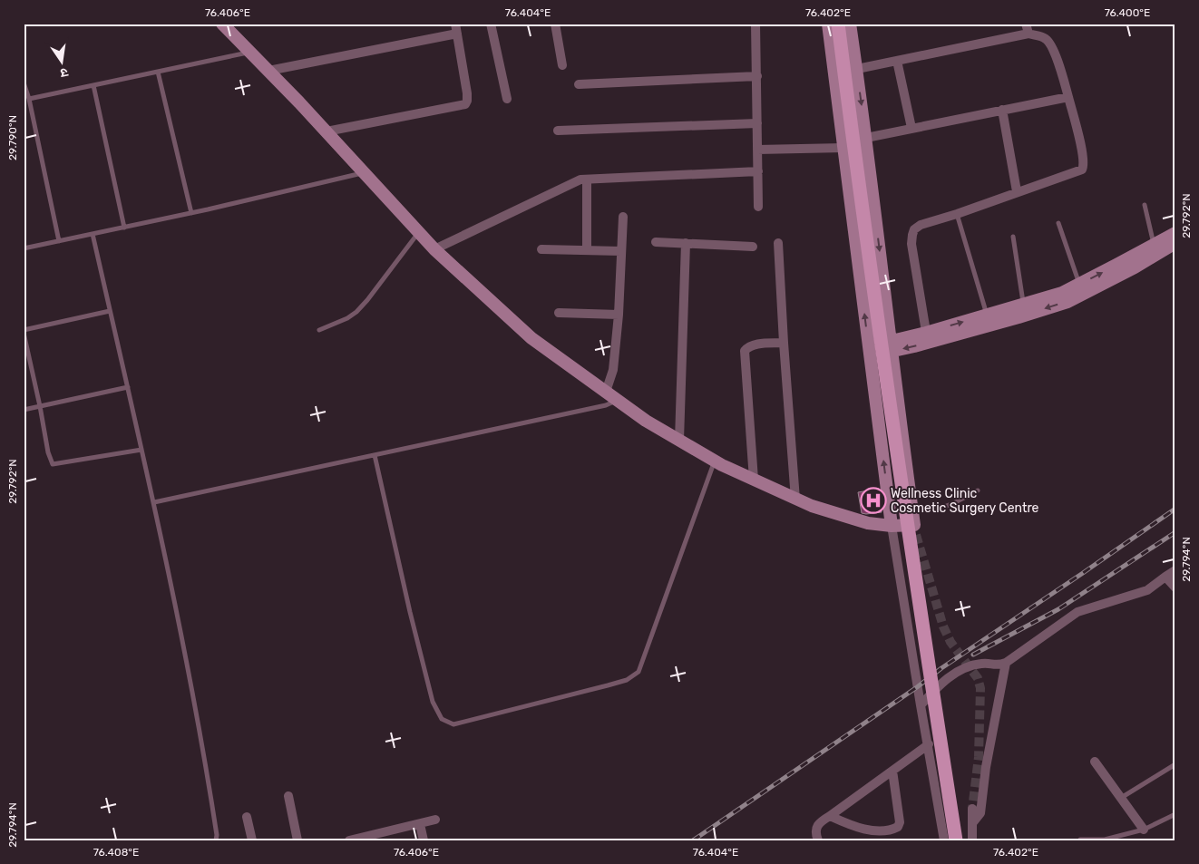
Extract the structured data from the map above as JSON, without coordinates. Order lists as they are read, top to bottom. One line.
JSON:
{"places":{"hospital":["Wellness Clinic Cosmetic Surgery Centre"]},"north":"bottom","coordinates":["76.406°E","76.404°E","76.402°E","76.400°E","29.790°N","29.792°N","29.794°N","76.408°E"]}
